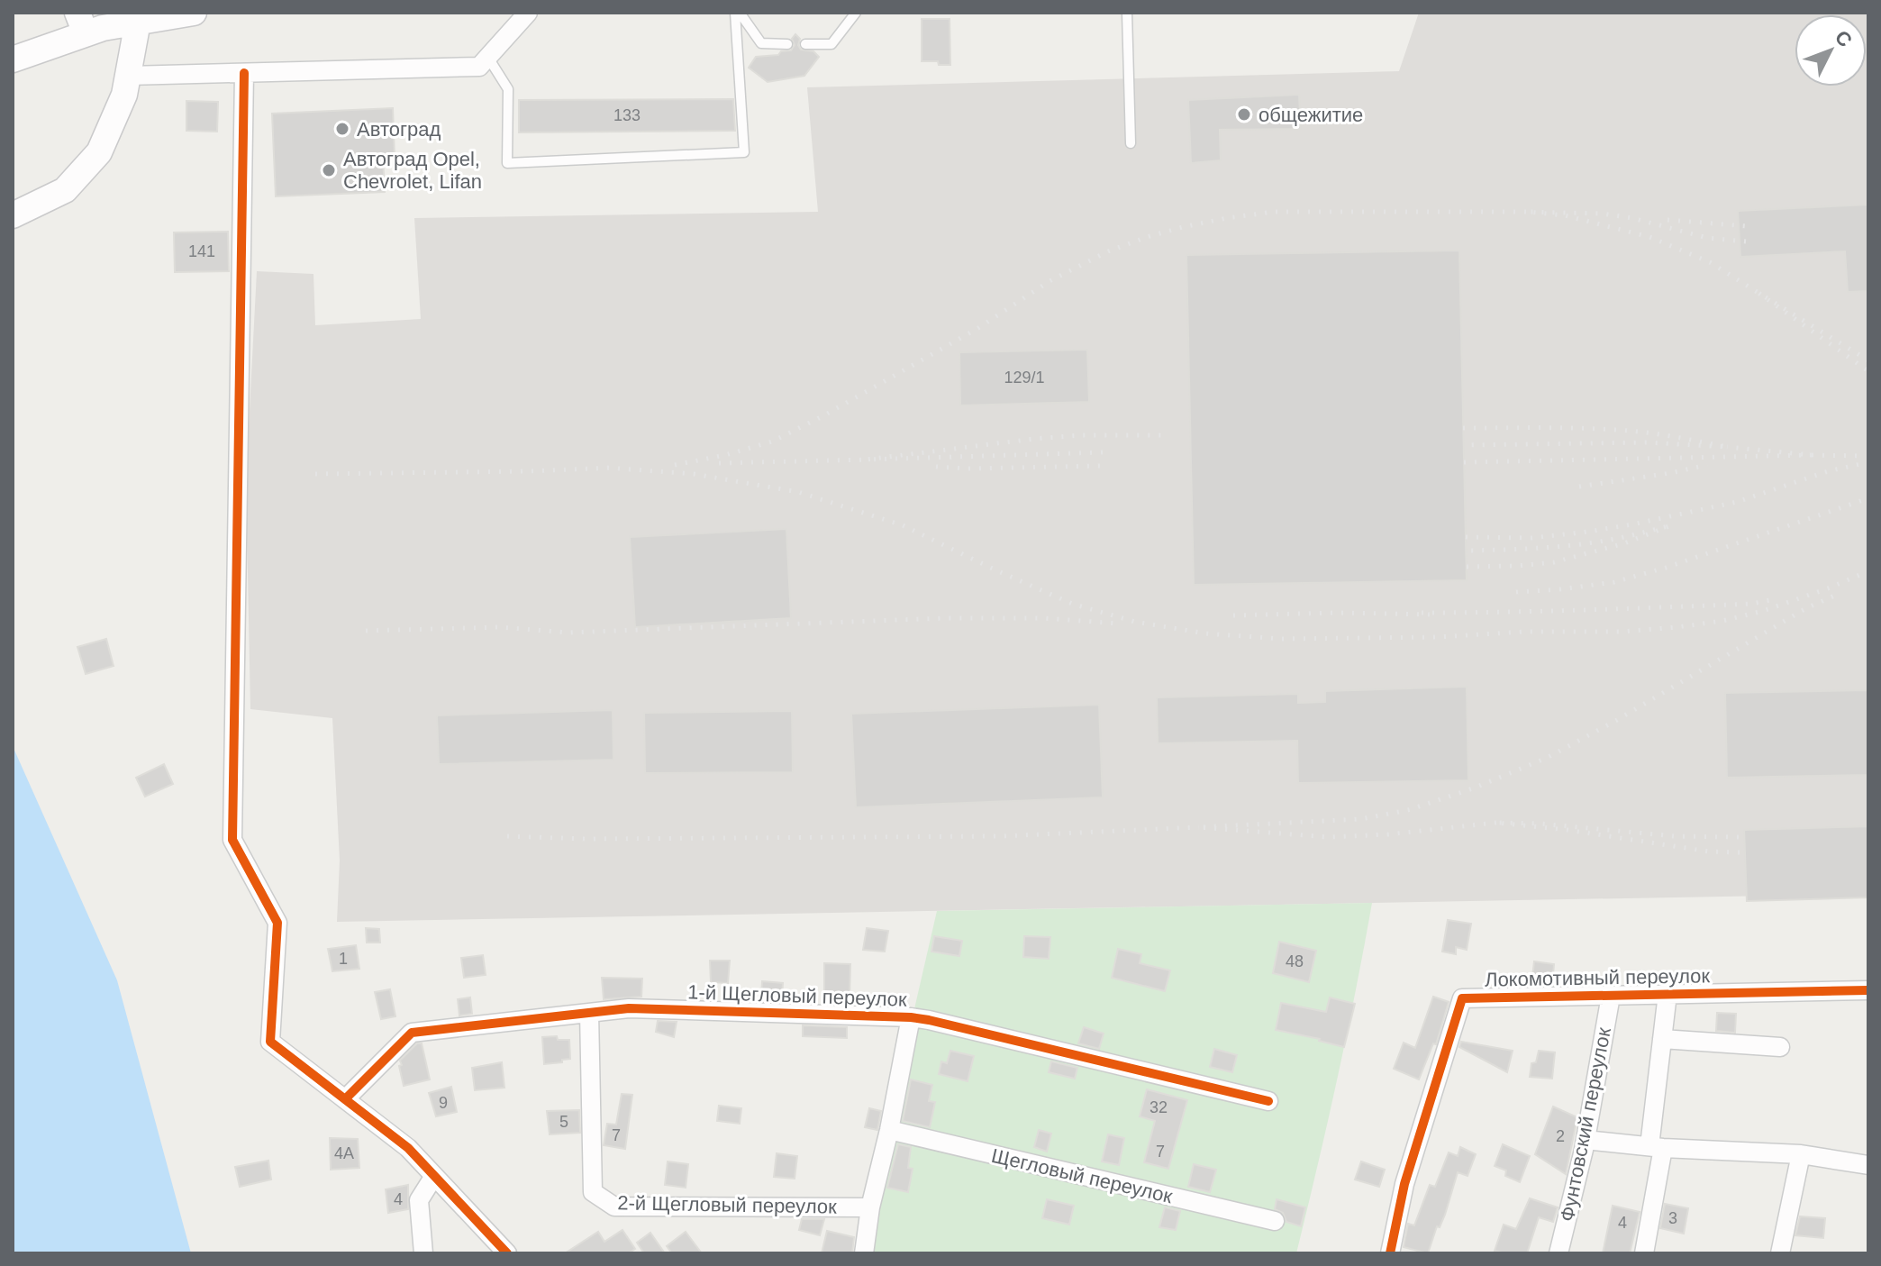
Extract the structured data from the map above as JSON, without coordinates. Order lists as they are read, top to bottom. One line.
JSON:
{"streets":{"street":["Локомотивный переулок","1-й Щегловый переулок","Фунтовский переулок","Щегловый переулок","2-й Щегловый переулок"]},"crossings":[["Локомотивный переулок","Фунтовский переулок"],["1-й Щегловый переулок","2-й Щегловый переулок"]],"places":["общежитие","Автоград","Автоград Opel, Chevrolet, Lifan"],"house_numbers":["133","141","129/1","1","48","9","32","5","7","2","7","4А","4","3","4"],"north":"top right"}
